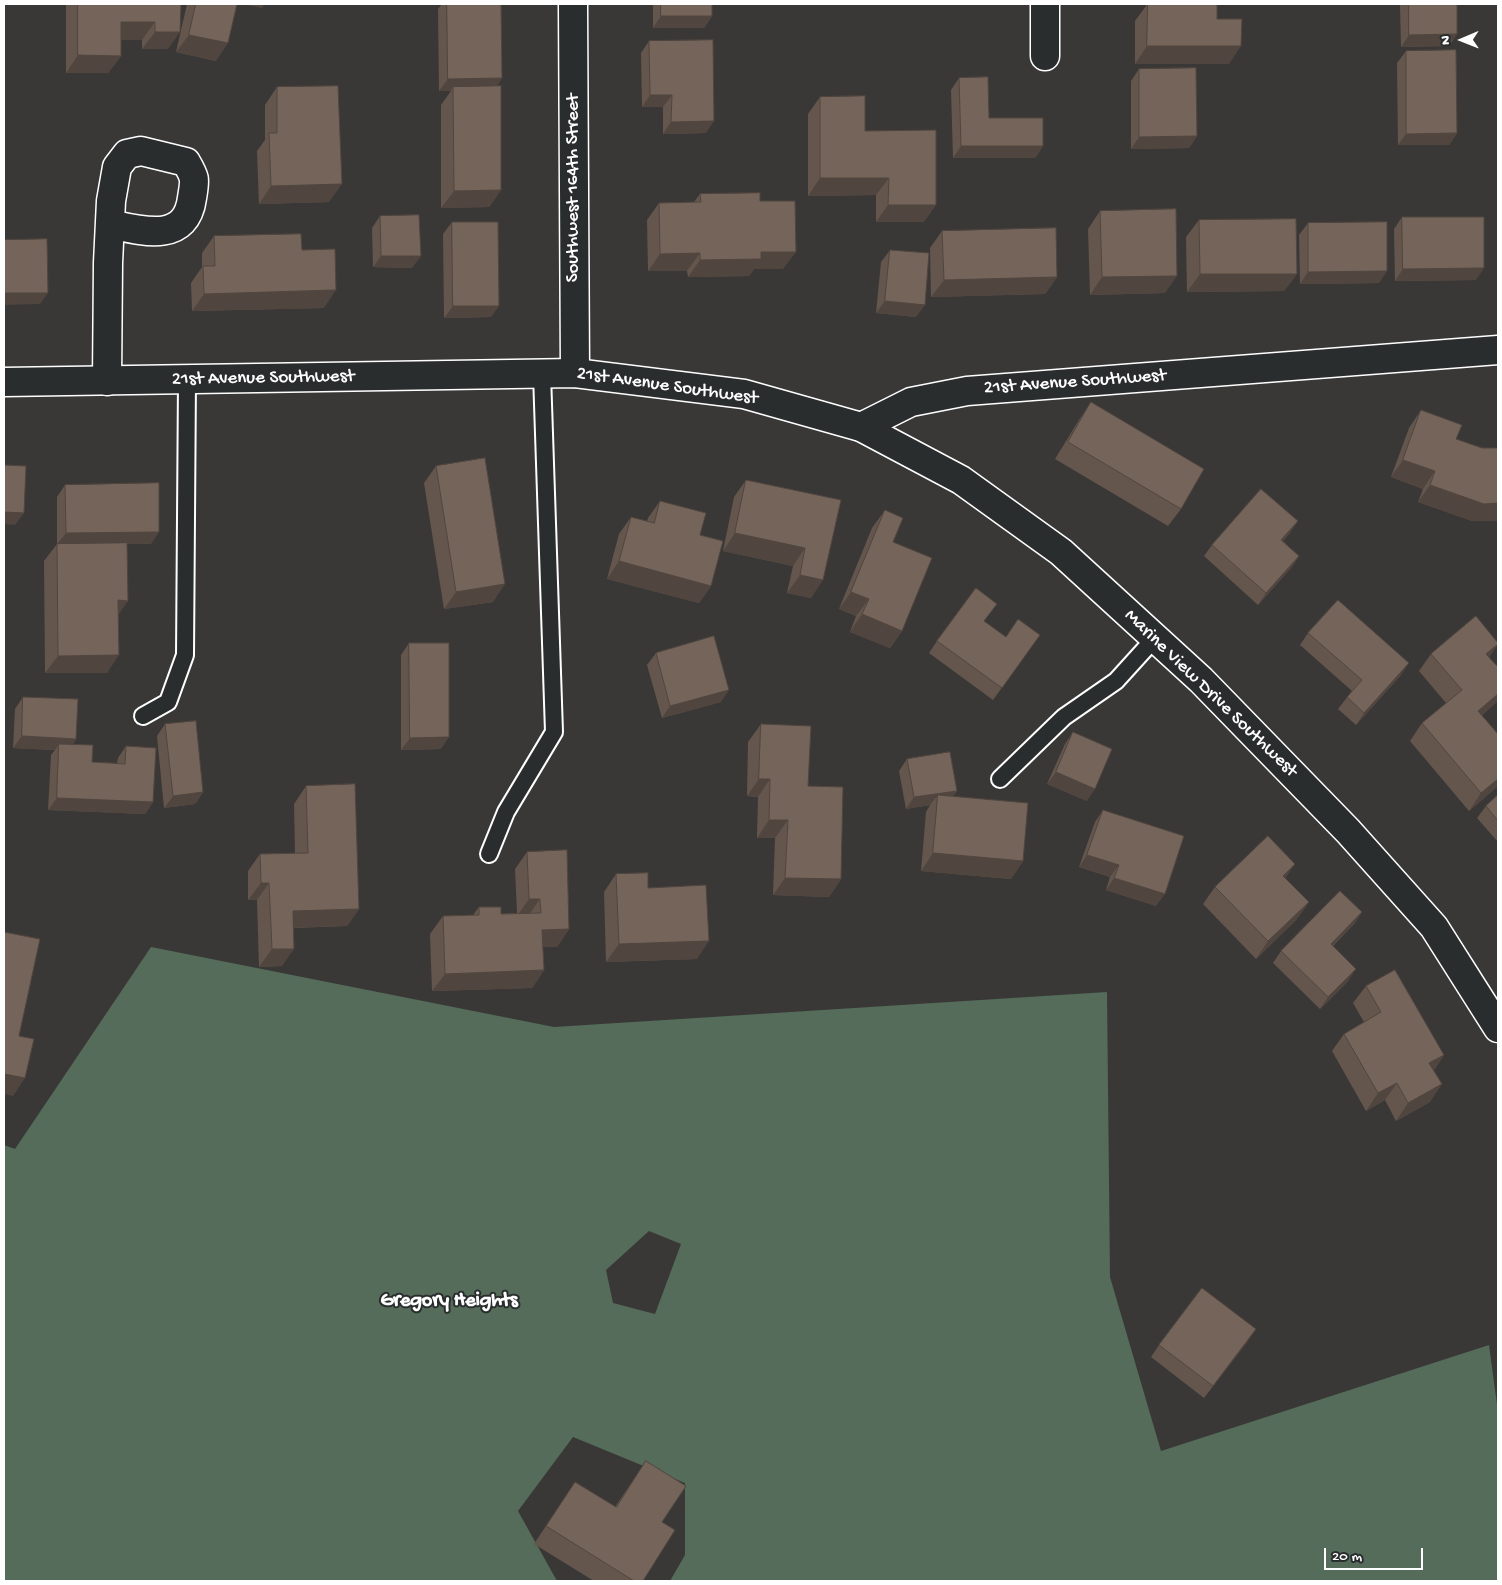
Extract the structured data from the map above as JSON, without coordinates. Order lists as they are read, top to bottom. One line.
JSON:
{"streets":{"street":["Southwest 164th Street","21st Avenue Southwest","Marine View Drive Southwest"]},"crossings":[["Southwest 164th Street","21st Avenue Southwest"],["21st Avenue Southwest","Marine View Drive Southwest"]],"districts":["Gregory Heights"],"scale_bar":"20 m","north":"left"}
